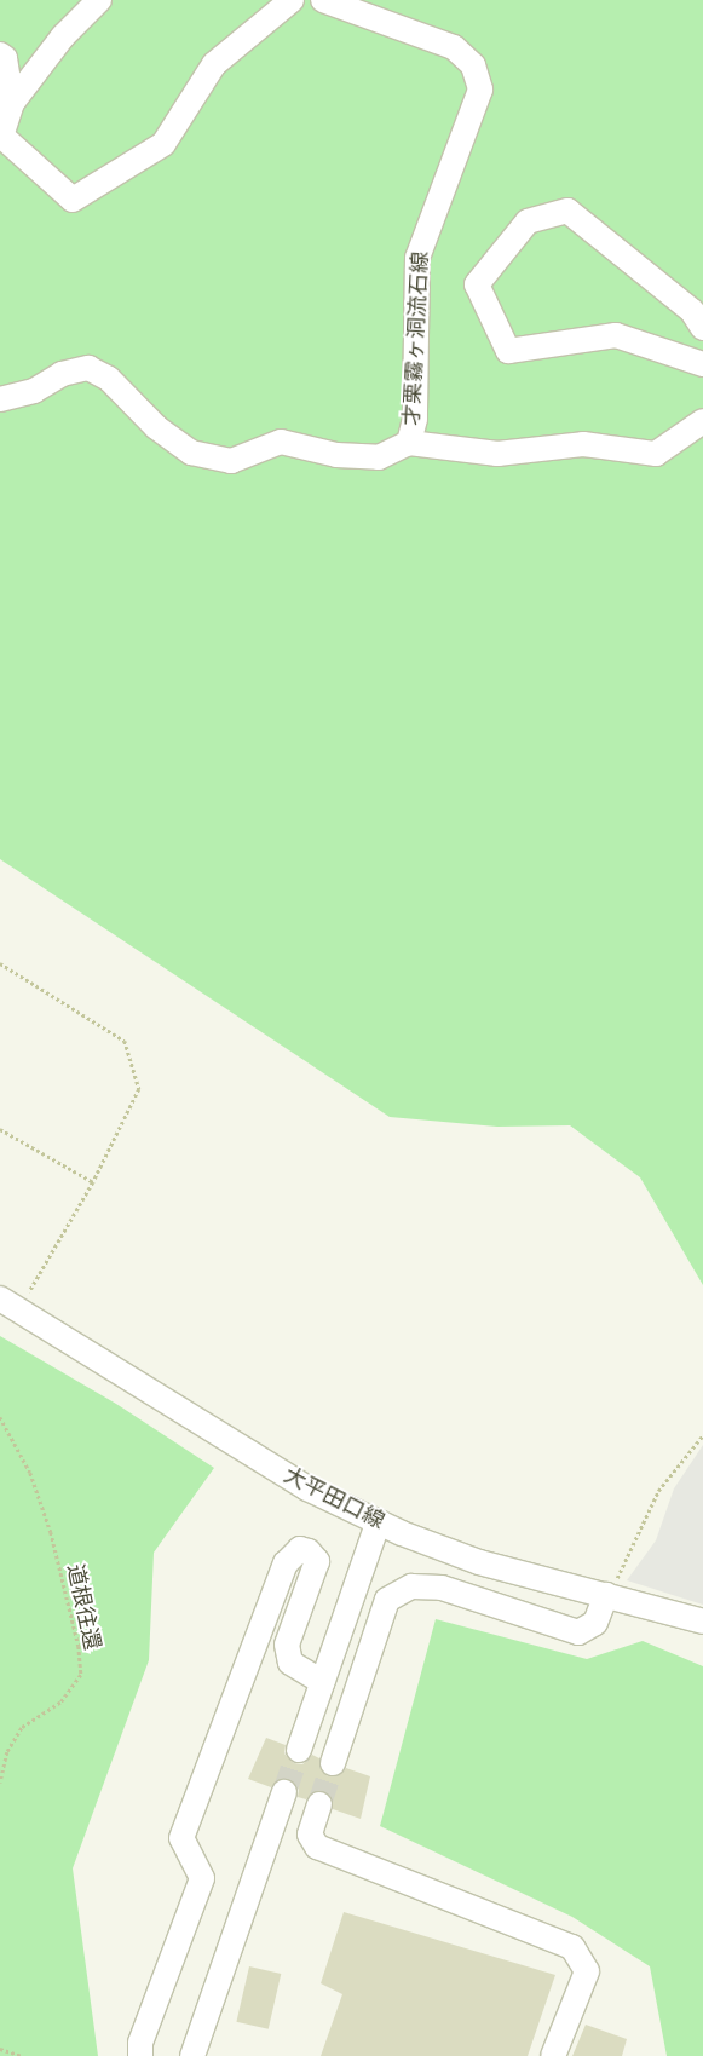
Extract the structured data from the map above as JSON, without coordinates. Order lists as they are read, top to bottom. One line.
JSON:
{"streets":{"street":["才栗霧ヶ洞流石線","大平田口線"],"path":["道根往還"]}}
